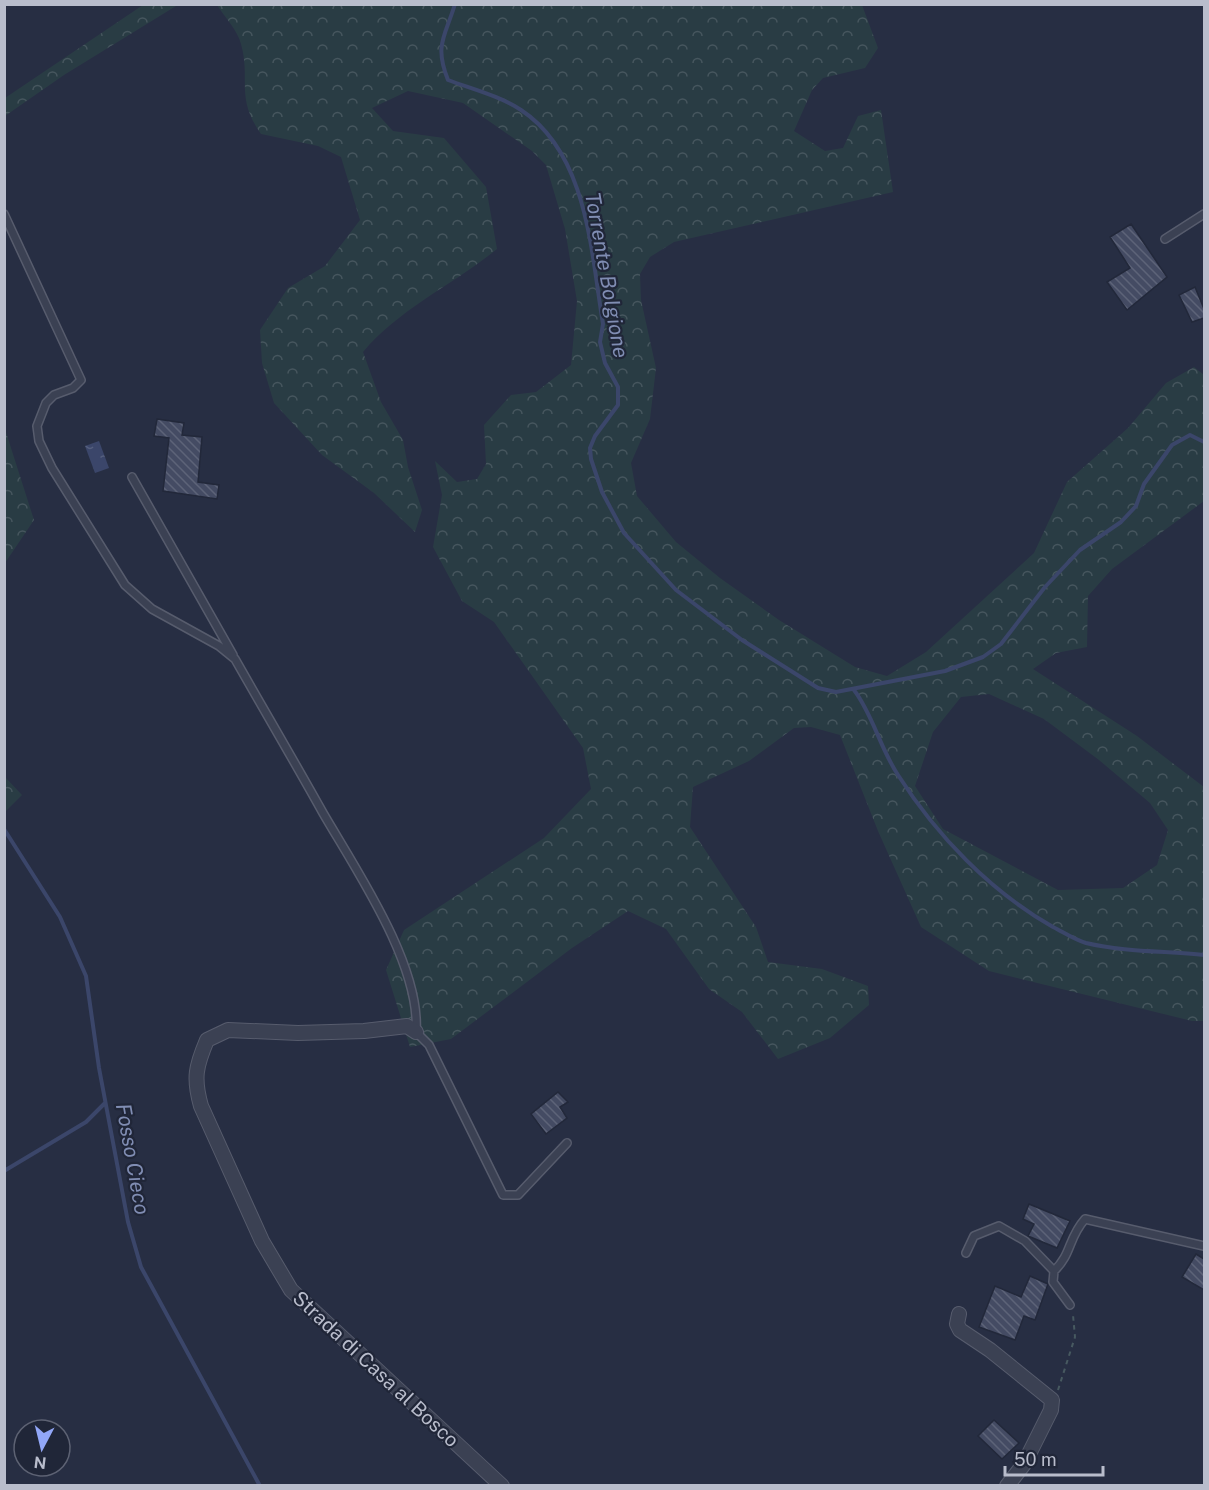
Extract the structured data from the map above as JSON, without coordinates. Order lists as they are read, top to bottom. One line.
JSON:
{"streets":{"street":["Strada di Casa al Bosco"]},"water":["Torrente Bolgione","Fosso Cieco"],"scale_bar":"50 m","north":"bottom"}
